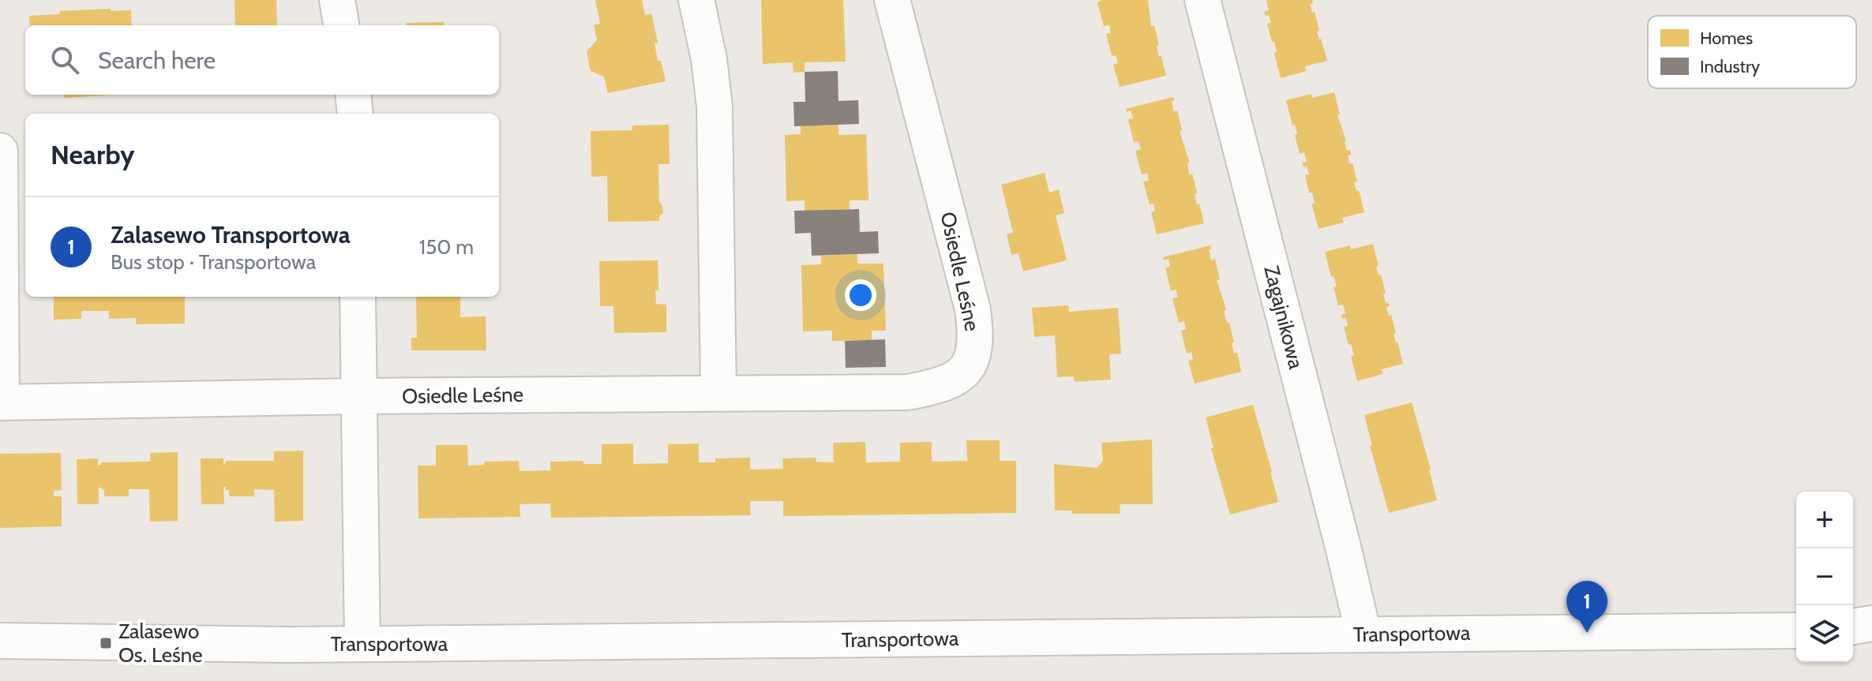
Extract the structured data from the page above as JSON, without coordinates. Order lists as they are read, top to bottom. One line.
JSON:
{"streets":{"street":["Osiedle Leśne","Zagajnikowa","Transportowa"]},"crossings":[["Zagajnikowa","Transportowa"]],"places":{"transit":["Zalasewo Os. Leśne"]},"legend":["Homes","Industry"],"page":{"search":"Search here","heading":"Nearby","list":[{"mark":"1","name":"Zalasewo Transportowa","note":"Bus stop · Transportowa","value":"150 m"}],"map_buttons":["+","−"],"pins":"1"}}
